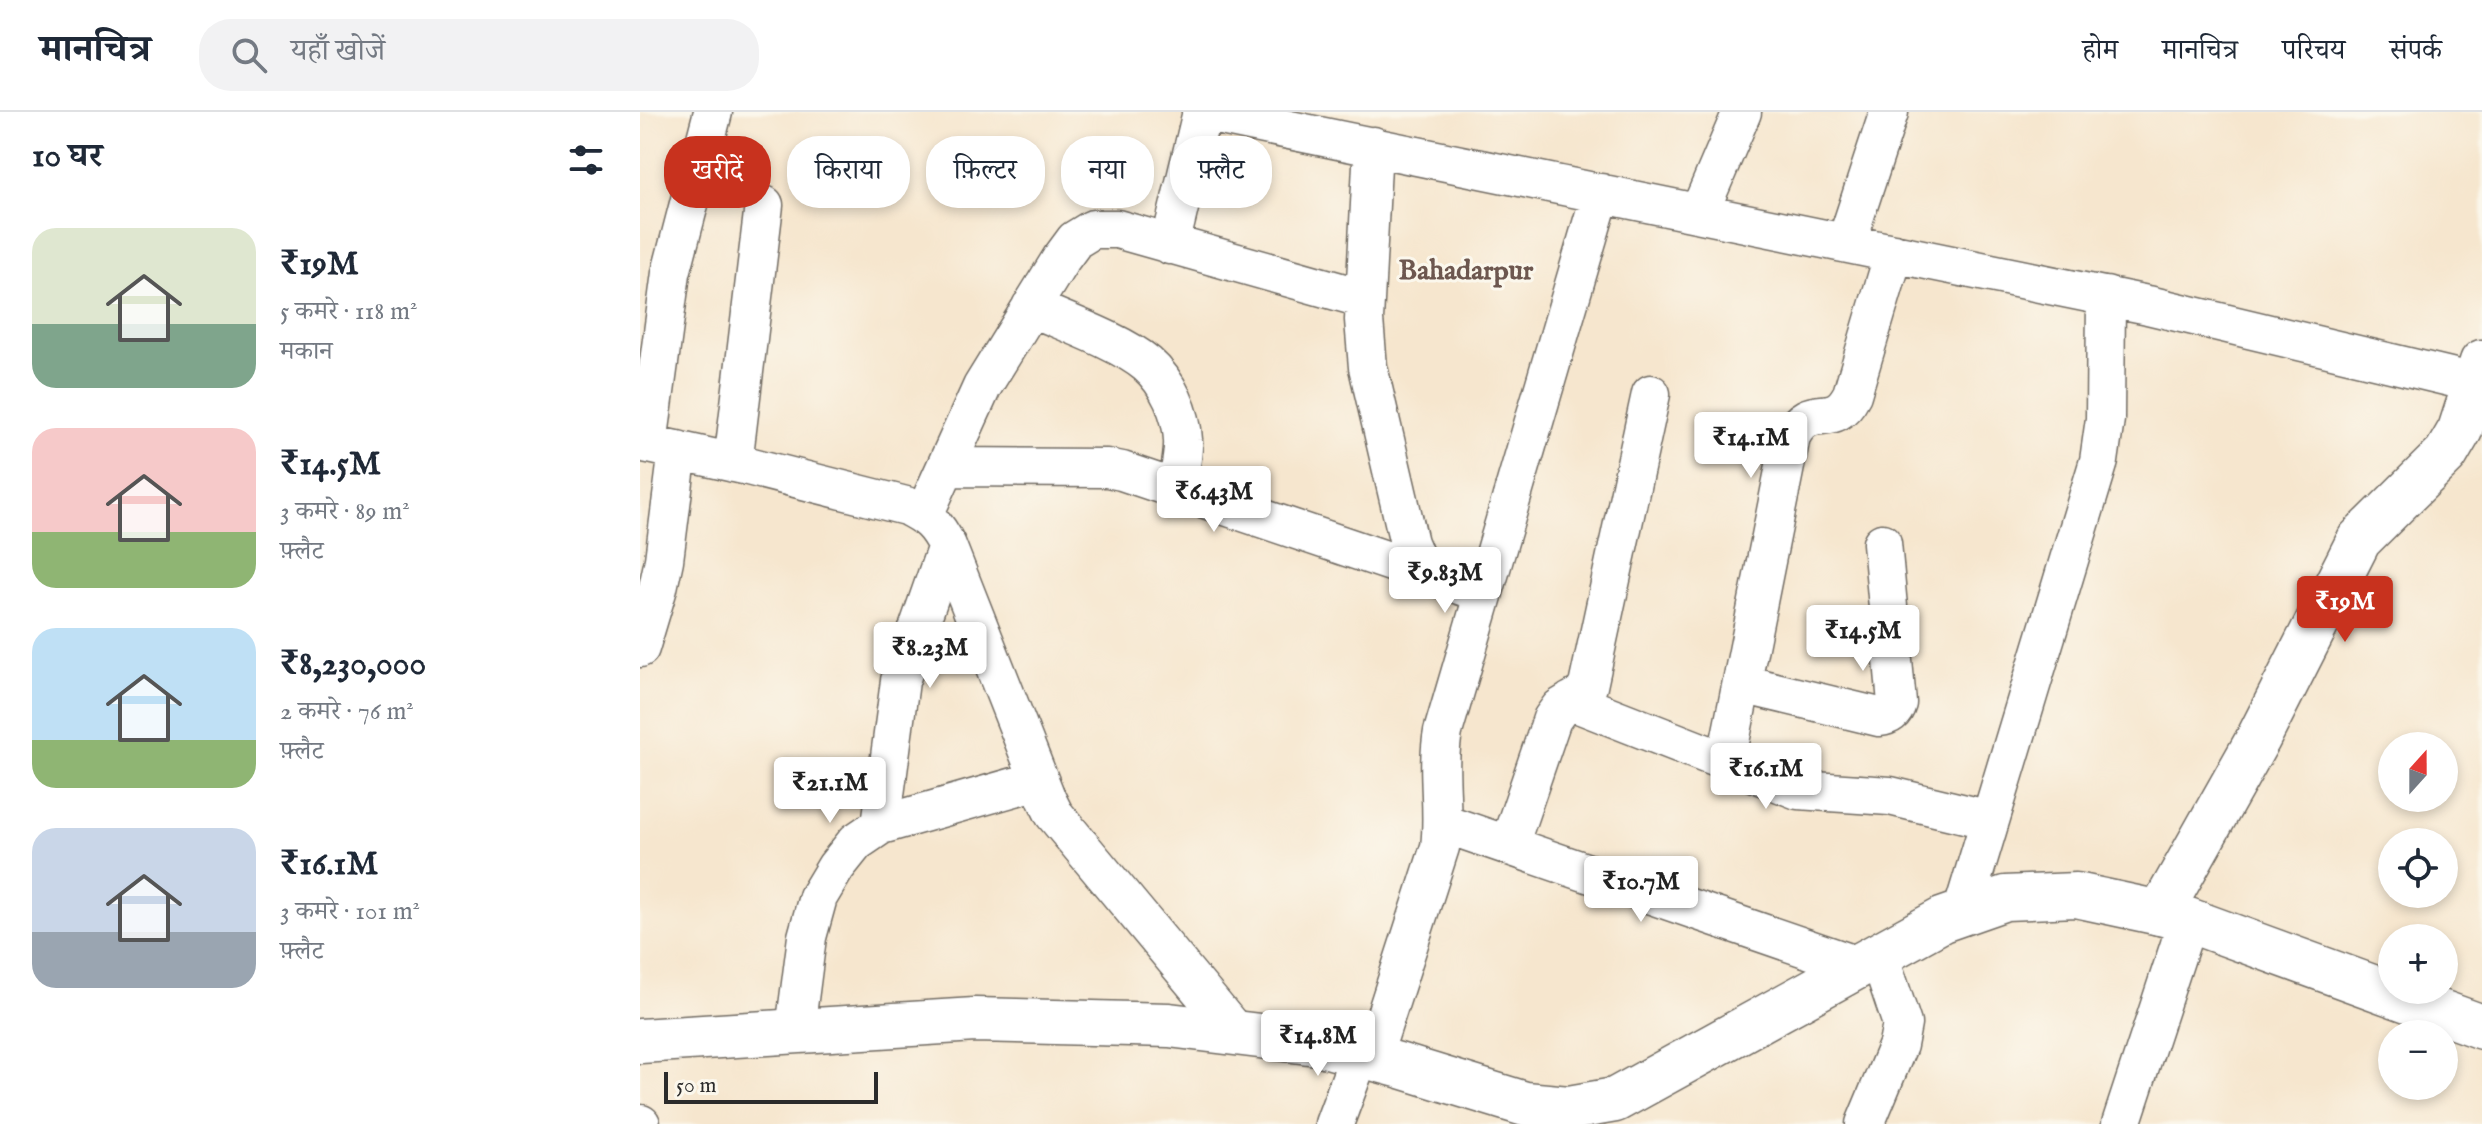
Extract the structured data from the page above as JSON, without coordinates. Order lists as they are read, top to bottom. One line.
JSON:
{"districts":["Bahadarpur"],"scale_bar":"50 m","north":"top","page":{"header":"मानचित्र","search":"यहाँ खोजें","nav":["होम","मानचित्र","परिचय","संपर्क"],"heading":"10 घर","chip":["खरीदें","किराया","फ़िल्टर","नया","फ़्लैट"],"list":[{"name":"₹19M","note":"5 कमरे · 118 m² · मकान"},{"name":"₹14.5M","note":"3 कमरे · 89 m² · फ़्लैट"},{"name":"₹8,230,000","note":"2 कमरे · 76 m² · फ़्लैट"},{"name":"₹16.1M","note":"3 कमरे · 101 m² · फ़्लैट"}],"price":["₹14.1M","₹6.43M","₹9.83M","₹19M","₹14.5M","₹8.23M","₹16.1M","₹21.1M","₹10.7M","₹14.8M"],"map_buttons":["+","−"],"scale":"50 m"}}
